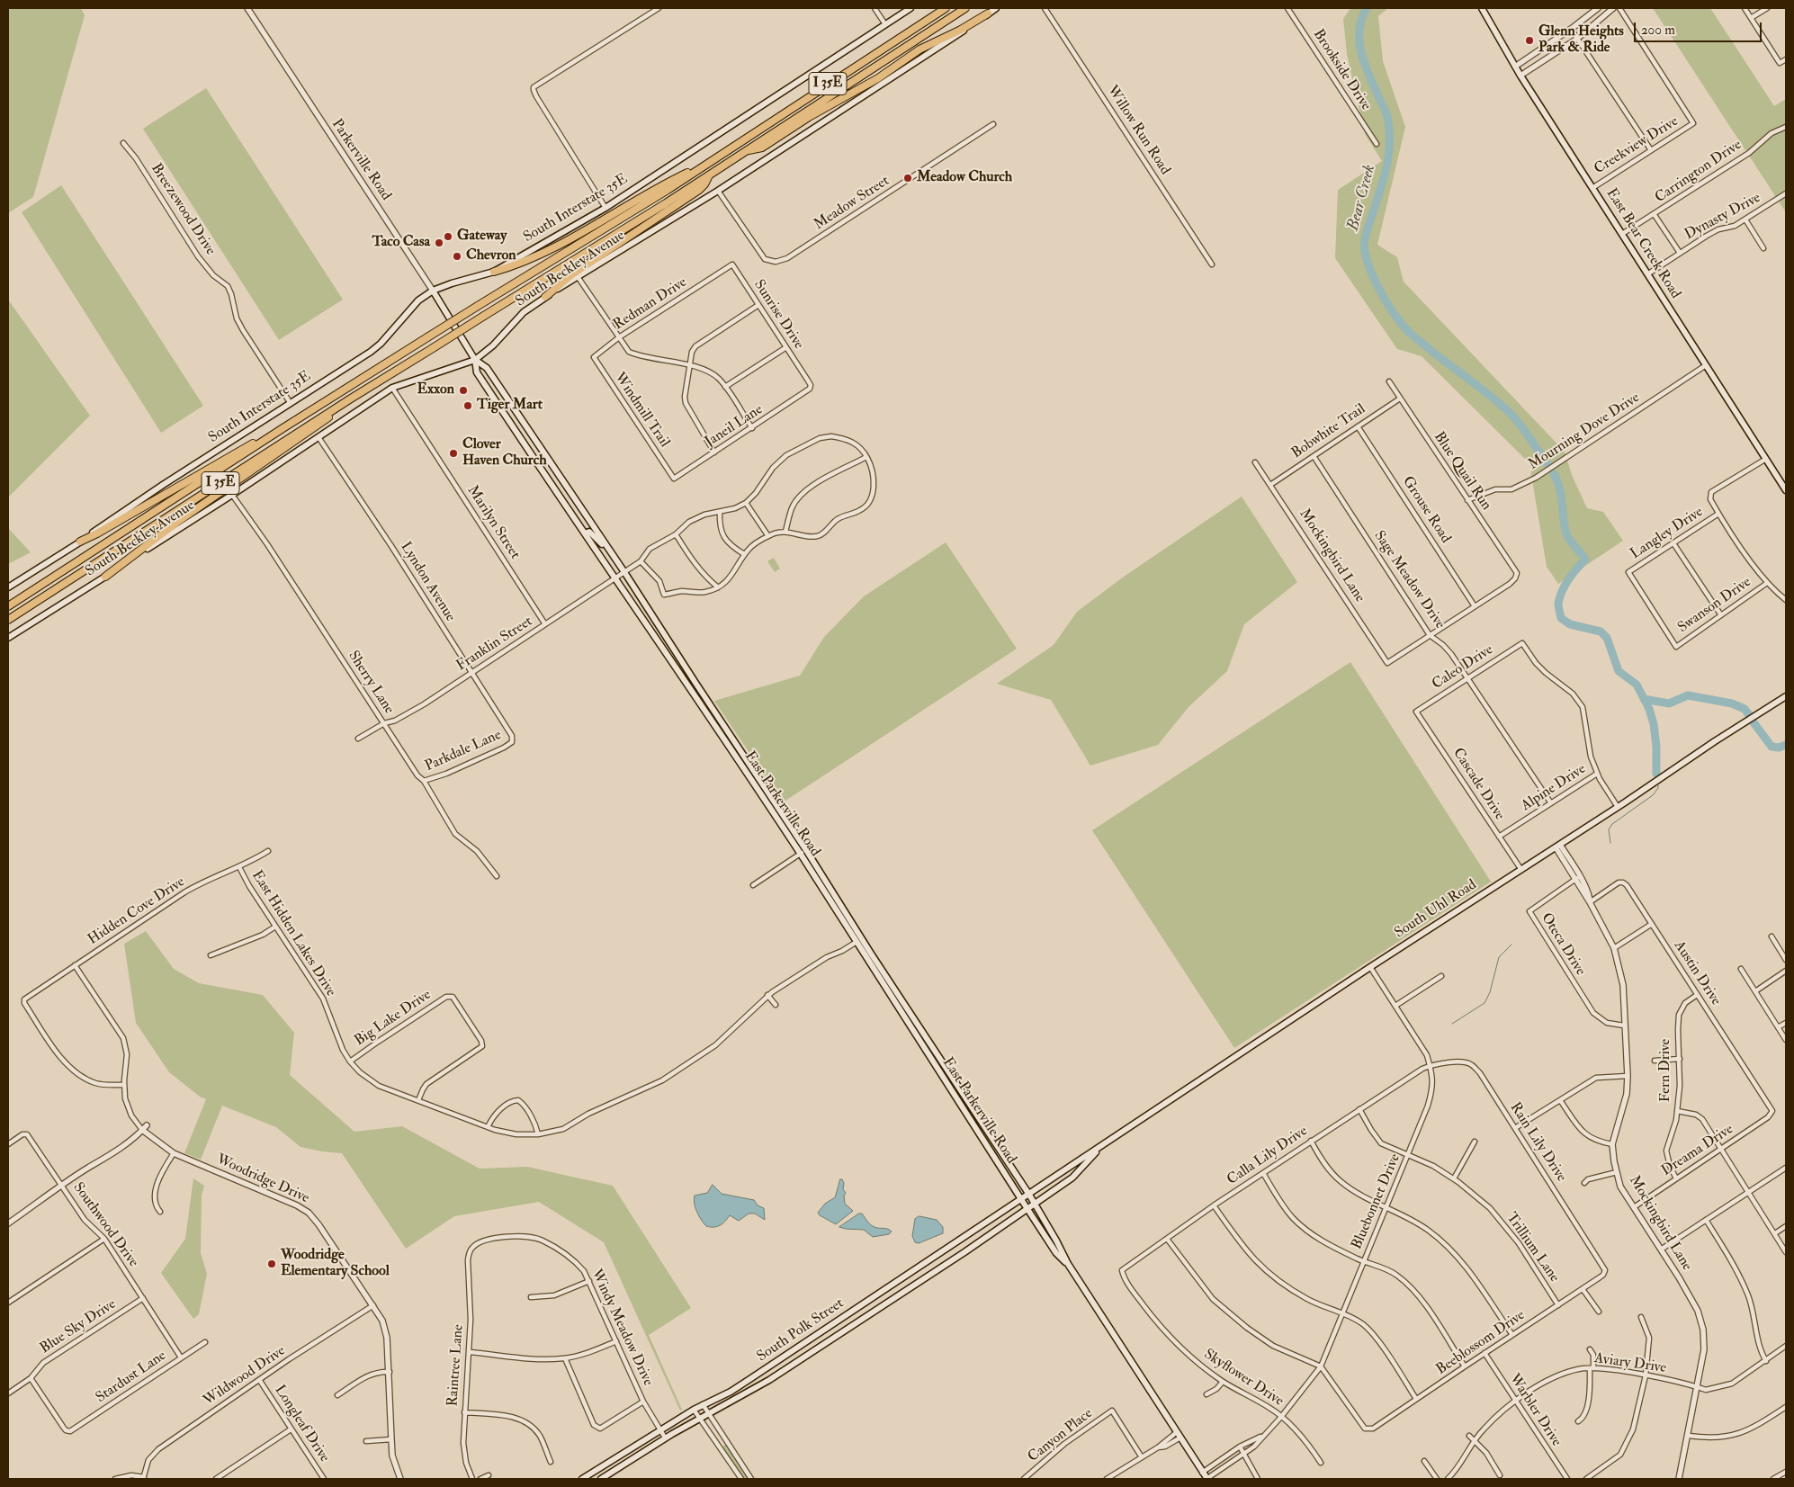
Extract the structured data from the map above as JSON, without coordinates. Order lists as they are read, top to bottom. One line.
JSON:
{"streets":{"highway":["I 35E"],"main road":["Parkerville Road","South Interstate 35E","East Bear Creek Road","South Beckley Avenue","East Parkerville Road","South Uhl Road","South Polk Street"],"street":["Brookside Drive","Willow Run Road","Creekview Drive","Carrington Drive","Meadow Street","Breezewood Drive","Dynasty Drive","Redman Drive","Sunrise Drive","Windmill Trail","Janeil Lane","Bobwhite Trail","Mourning Dove Drive","Blue Quail Run","Grouse Road","Marilyn Street","Langley Drive","Mockingbird Lane","Sage Meadow Drive","Lyndon Avenue","Swanson Drive","Franklin Street","Caleo Drive","Sherry Lane","Parkdale Lane","Cascade Drive","Alpine Drive","Hidden Cove Drive","East Hidden Lakes Drive","Oteca Drive","Austin Drive","Big Lake Drive","Fern Drive","Rain Lily Drive","Dreama Drive","Calla Lily Drive","Woodridge Drive","Bluebonnet Drive","Southwood Drive","Trillium Lane","Blue Sky Drive","Windy Meadow Drive","Beeblossom Drive","Aviary Drive","Raintree Lane","Wildwood Drive","Stardust Lane","Skyflower Drive","Warbler Drive","Longleaf Drive","Canyon Place"]},"crossings":[["Creekview Drive","East Bear Creek Road"],["Parkerville Road","South Interstate 35E"],["Parkerville Road","East Parkerville Road"],["Carrington Drive","East Bear Creek Road"],["Meadow Street","South Beckley Avenue"],["South Interstate 35E","Breezewood Drive"],["Dynasty Drive","East Bear Creek Road"],["East Bear Creek Road","Mourning Dove Drive"],["South Beckley Avenue","Marilyn Street"],["South Beckley Avenue","Lyndon Avenue"],["South Beckley Avenue","Sherry Lane"],["South Beckley Avenue","East Parkerville Road"],["Redman Drive","Sunrise Drive"],["Redman Drive","Windmill Trail"],["Sunrise Drive","Janeil Lane"],["Windmill Trail","Janeil Lane"],["Bobwhite Trail","Blue Quail Run"],["Bobwhite Trail","Grouse Road"],["Bobwhite Trail","Mockingbird Lane"],["Bobwhite Trail","Sage Meadow Drive"],["Mourning Dove Drive","Blue Quail Run"],["Blue Quail Run","Grouse Road"],["Marilyn Street","Franklin Street"],["Langley Drive","Swanson Drive"],["Mockingbird Lane","Sage Meadow Drive"],["Mockingbird Lane","South Uhl Road"],["Mockingbird Lane","Oteca Drive"],["Mockingbird Lane","Austin Drive"],["Mockingbird Lane","Dreama Drive"],["Mockingbird Lane","Aviary Drive"],["Sage Meadow Drive","Caleo Drive"],["Sage Meadow Drive","Alpine Drive"],["Lyndon Avenue","Franklin Street"],["Lyndon Avenue","Parkdale Lane"],["Franklin Street","Sherry Lane"],["Franklin Street","East Parkerville Road"],["Caleo Drive","Cascade Drive"],["Caleo Drive","Alpine Drive"],["Sherry Lane","Parkdale Lane"],["Cascade Drive","Alpine Drive"],["Cascade Drive","South Uhl Road"],["East Parkerville Road","South Uhl Road"],["East Parkerville Road","East Hidden Lakes Drive"],["East Parkerville Road","Bluebonnet Drive"],["East Parkerville Road","South Polk Street"],["South Uhl Road","Bluebonnet Drive"],["South Uhl Road","South Polk Street"],["Hidden Cove Drive","East Hidden Lakes Drive"],["Hidden Cove Drive","Woodridge Drive"],["East Hidden Lakes Drive","Big Lake Drive"],["Austin Drive","Fern Drive"],["Austin Drive","Dreama Drive"],["Fern Drive","Dreama Drive"],["Rain Lily Drive","Calla Lily Drive"],["Rain Lily Drive","Bluebonnet Drive"],["Rain Lily Drive","Beeblossom Drive"],["Calla Lily Drive","Bluebonnet Drive"],["Calla Lily Drive","Trillium Lane"],["Calla Lily Drive","Skyflower Drive"],["Woodridge Drive","Wildwood Drive"],["Bluebonnet Drive","Trillium Lane"],["Bluebonnet Drive","Beeblossom Drive"],["Bluebonnet Drive","Skyflower Drive"],["Southwood Drive","Blue Sky Drive"],["Southwood Drive","Stardust Lane"],["Trillium Lane","Beeblossom Drive"],["Blue Sky Drive","Stardust Lane"],["Windy Meadow Drive","South Polk Street"],["Windy Meadow Drive","Raintree Lane"],["Beeblossom Drive","Warbler Drive"],["Aviary Drive","Warbler Drive"],["Wildwood Drive","Longleaf Drive"]],"water":["Bear Creek"],"places":["Glenn Heights Park & Ride","Meadow Church","Gateway","Taco Casa","Chevron","Exxon","Tiger Mart","Clover Haven Church","Woodridge Elementary School"],"scale_bar":"200 m"}
